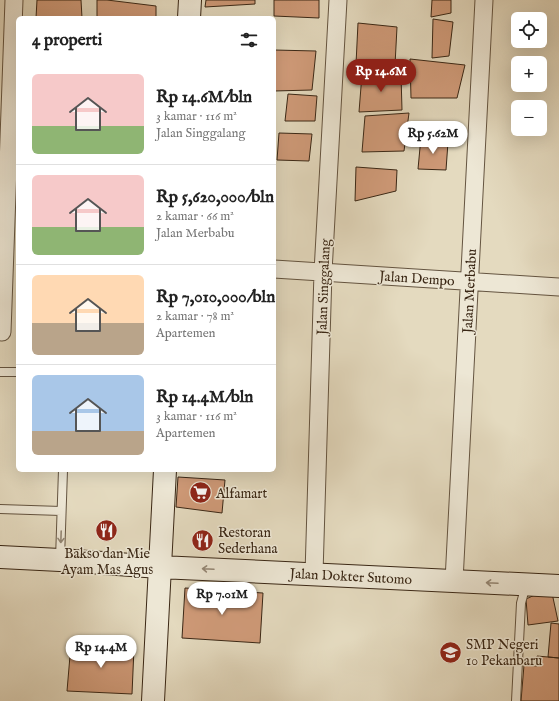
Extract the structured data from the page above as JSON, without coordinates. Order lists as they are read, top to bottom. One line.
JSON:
{"streets":{"main road":["Jalan Dokter Sutomo"],"street":["Jalan Dempo","Jalan Singgalang","Jalan Merbabu"]},"crossings":[["Jalan Dempo","Jalan Singgalang"],["Jalan Dempo","Jalan Merbabu"],["Jalan Singgalang","Jalan Dokter Sutomo"],["Jalan Merbabu","Jalan Dokter Sutomo"]],"one_way":["Jalan Dokter Sutomo"],"places":{"supermarket":["Alfamart"],"restaurant":["Bakso dan Mie Ayam Mas Agus","Restoran Sederhana"],"school or university":["SMP Negeri 10 Pekanbaru"]},"page":{"map_buttons":["+","−"],"heading":"4 properti","price":["Rp 14.6M","Rp 5.62M","Rp 7.01M","Rp 14.4M"],"list":[{"name":"Rp 14.6M/bln","note":"3 kamar · 116 m² · Jalan Singgalang"},{"name":"Rp 5,620,000/bln","note":"2 kamar · 66 m² · Jalan Merbabu"},{"name":"Rp 7,010,000/bln","note":"2 kamar · 78 m² · Apartemen"},{"name":"Rp 14.4M/bln","note":"3 kamar · 116 m² · Apartemen"}]}}
